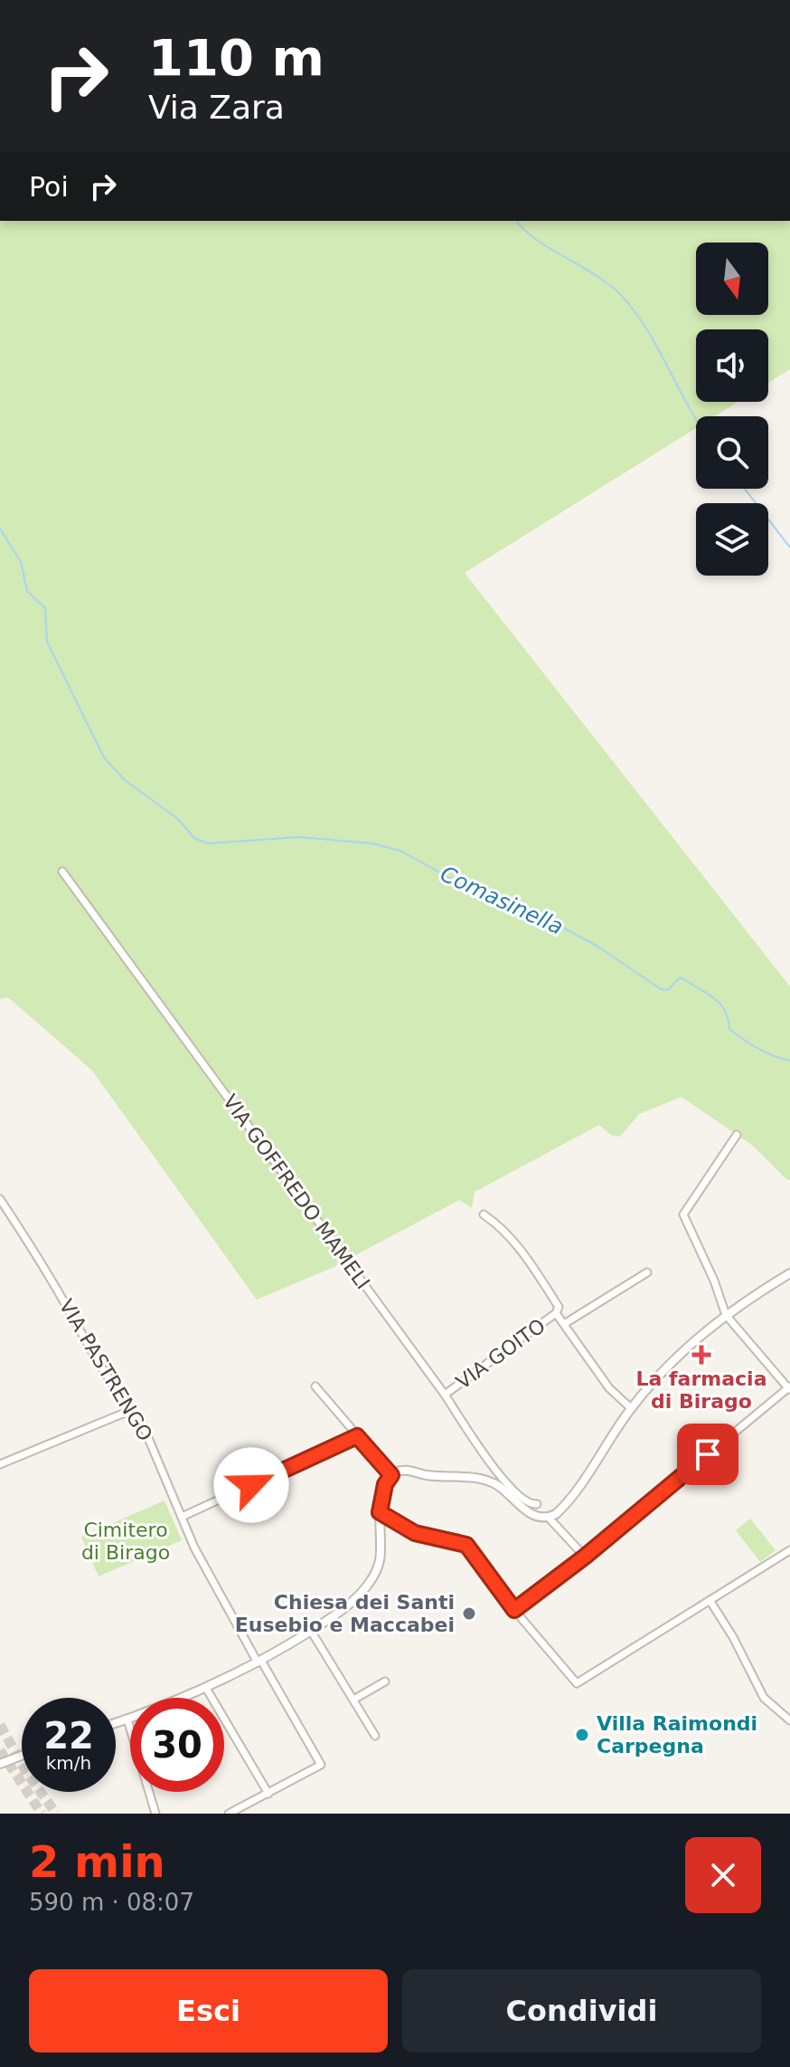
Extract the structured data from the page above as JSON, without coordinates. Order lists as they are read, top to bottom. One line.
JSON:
{"streets":{"street":["VIA GOFFREDO MAMELI","VIA GOITO","VIA PASTRENGO"]},"crossings":[["VIA GOFFREDO MAMELI","VIA GOITO"]],"water":["Comasinella"],"parks":["Cimitero di Birago"],"places":{"health":["La farmacia di Birago"],"other":["Chiesa dei Santi Eusebio e Maccabei","Villa Raimondi Carpegna"]},"north":"bottom","page":{"turn":["110 m","Via Zara"],"then":"Poi","speed":"22 km/h","limit":"30","heading":["2 min","590 m · 08:07"],"buttons":["Esci","Condividi"]}}
